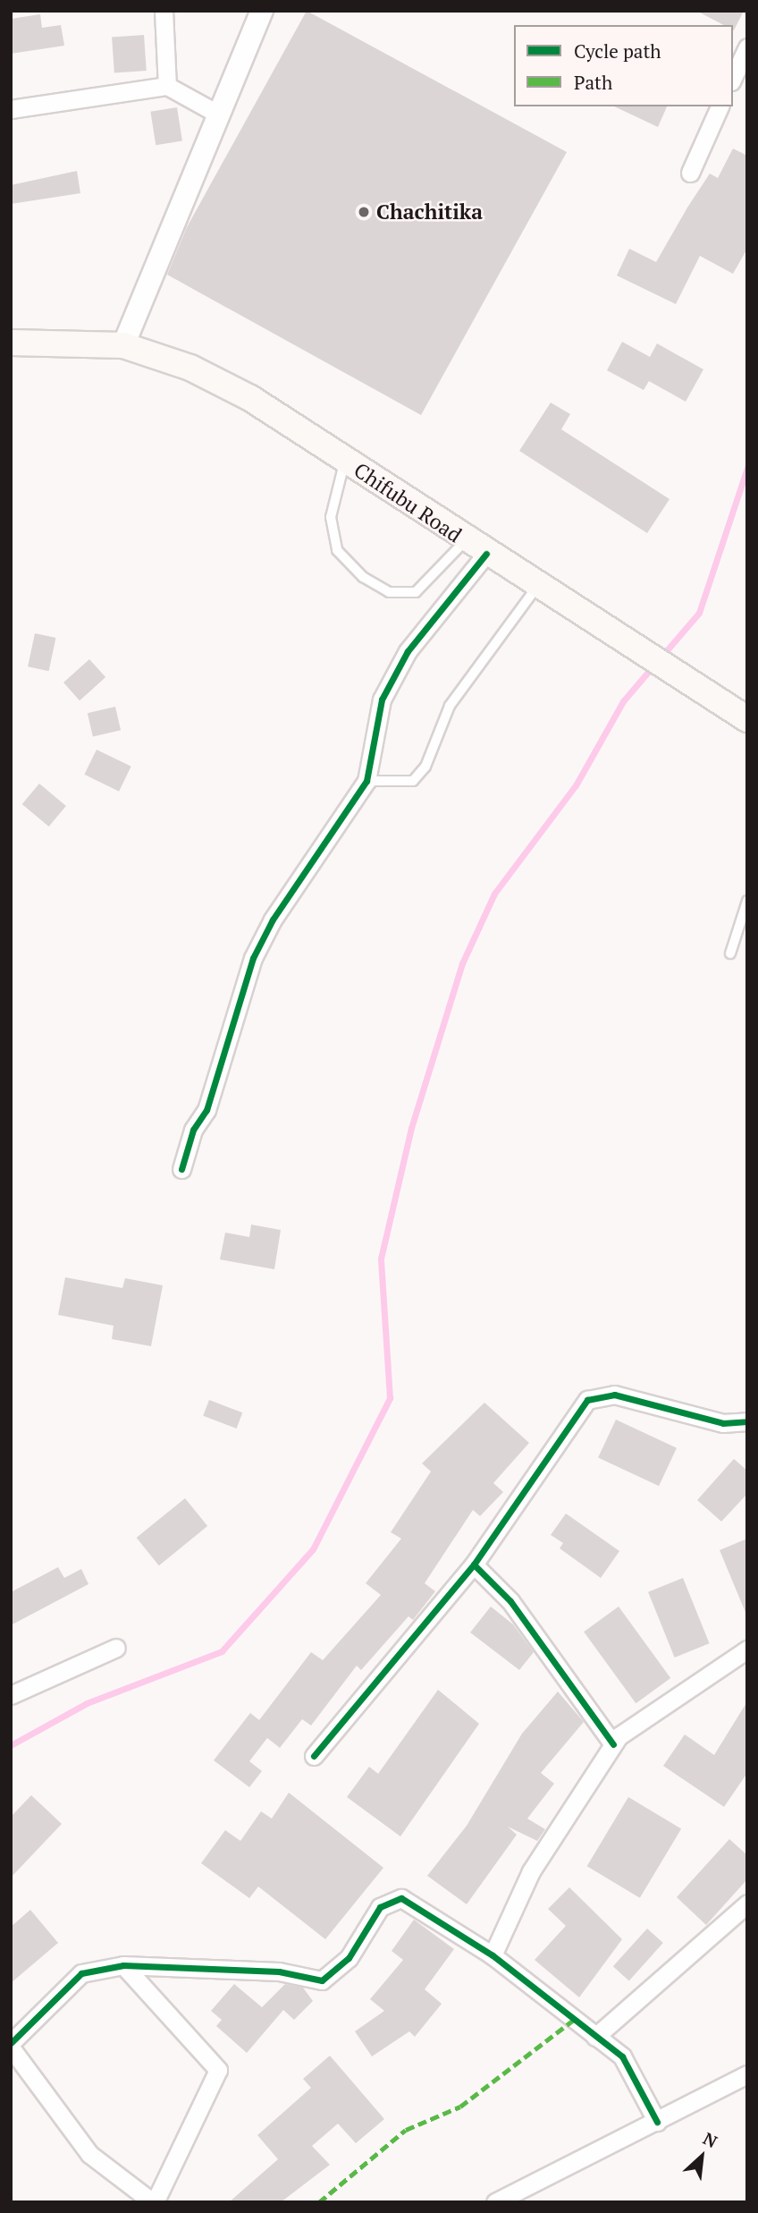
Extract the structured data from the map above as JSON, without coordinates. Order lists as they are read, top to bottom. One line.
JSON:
{"streets":{"main road":["Chifubu Road"]},"places":["Chachitika"],"legend":["Cycle path","Path"],"north":"top right"}
